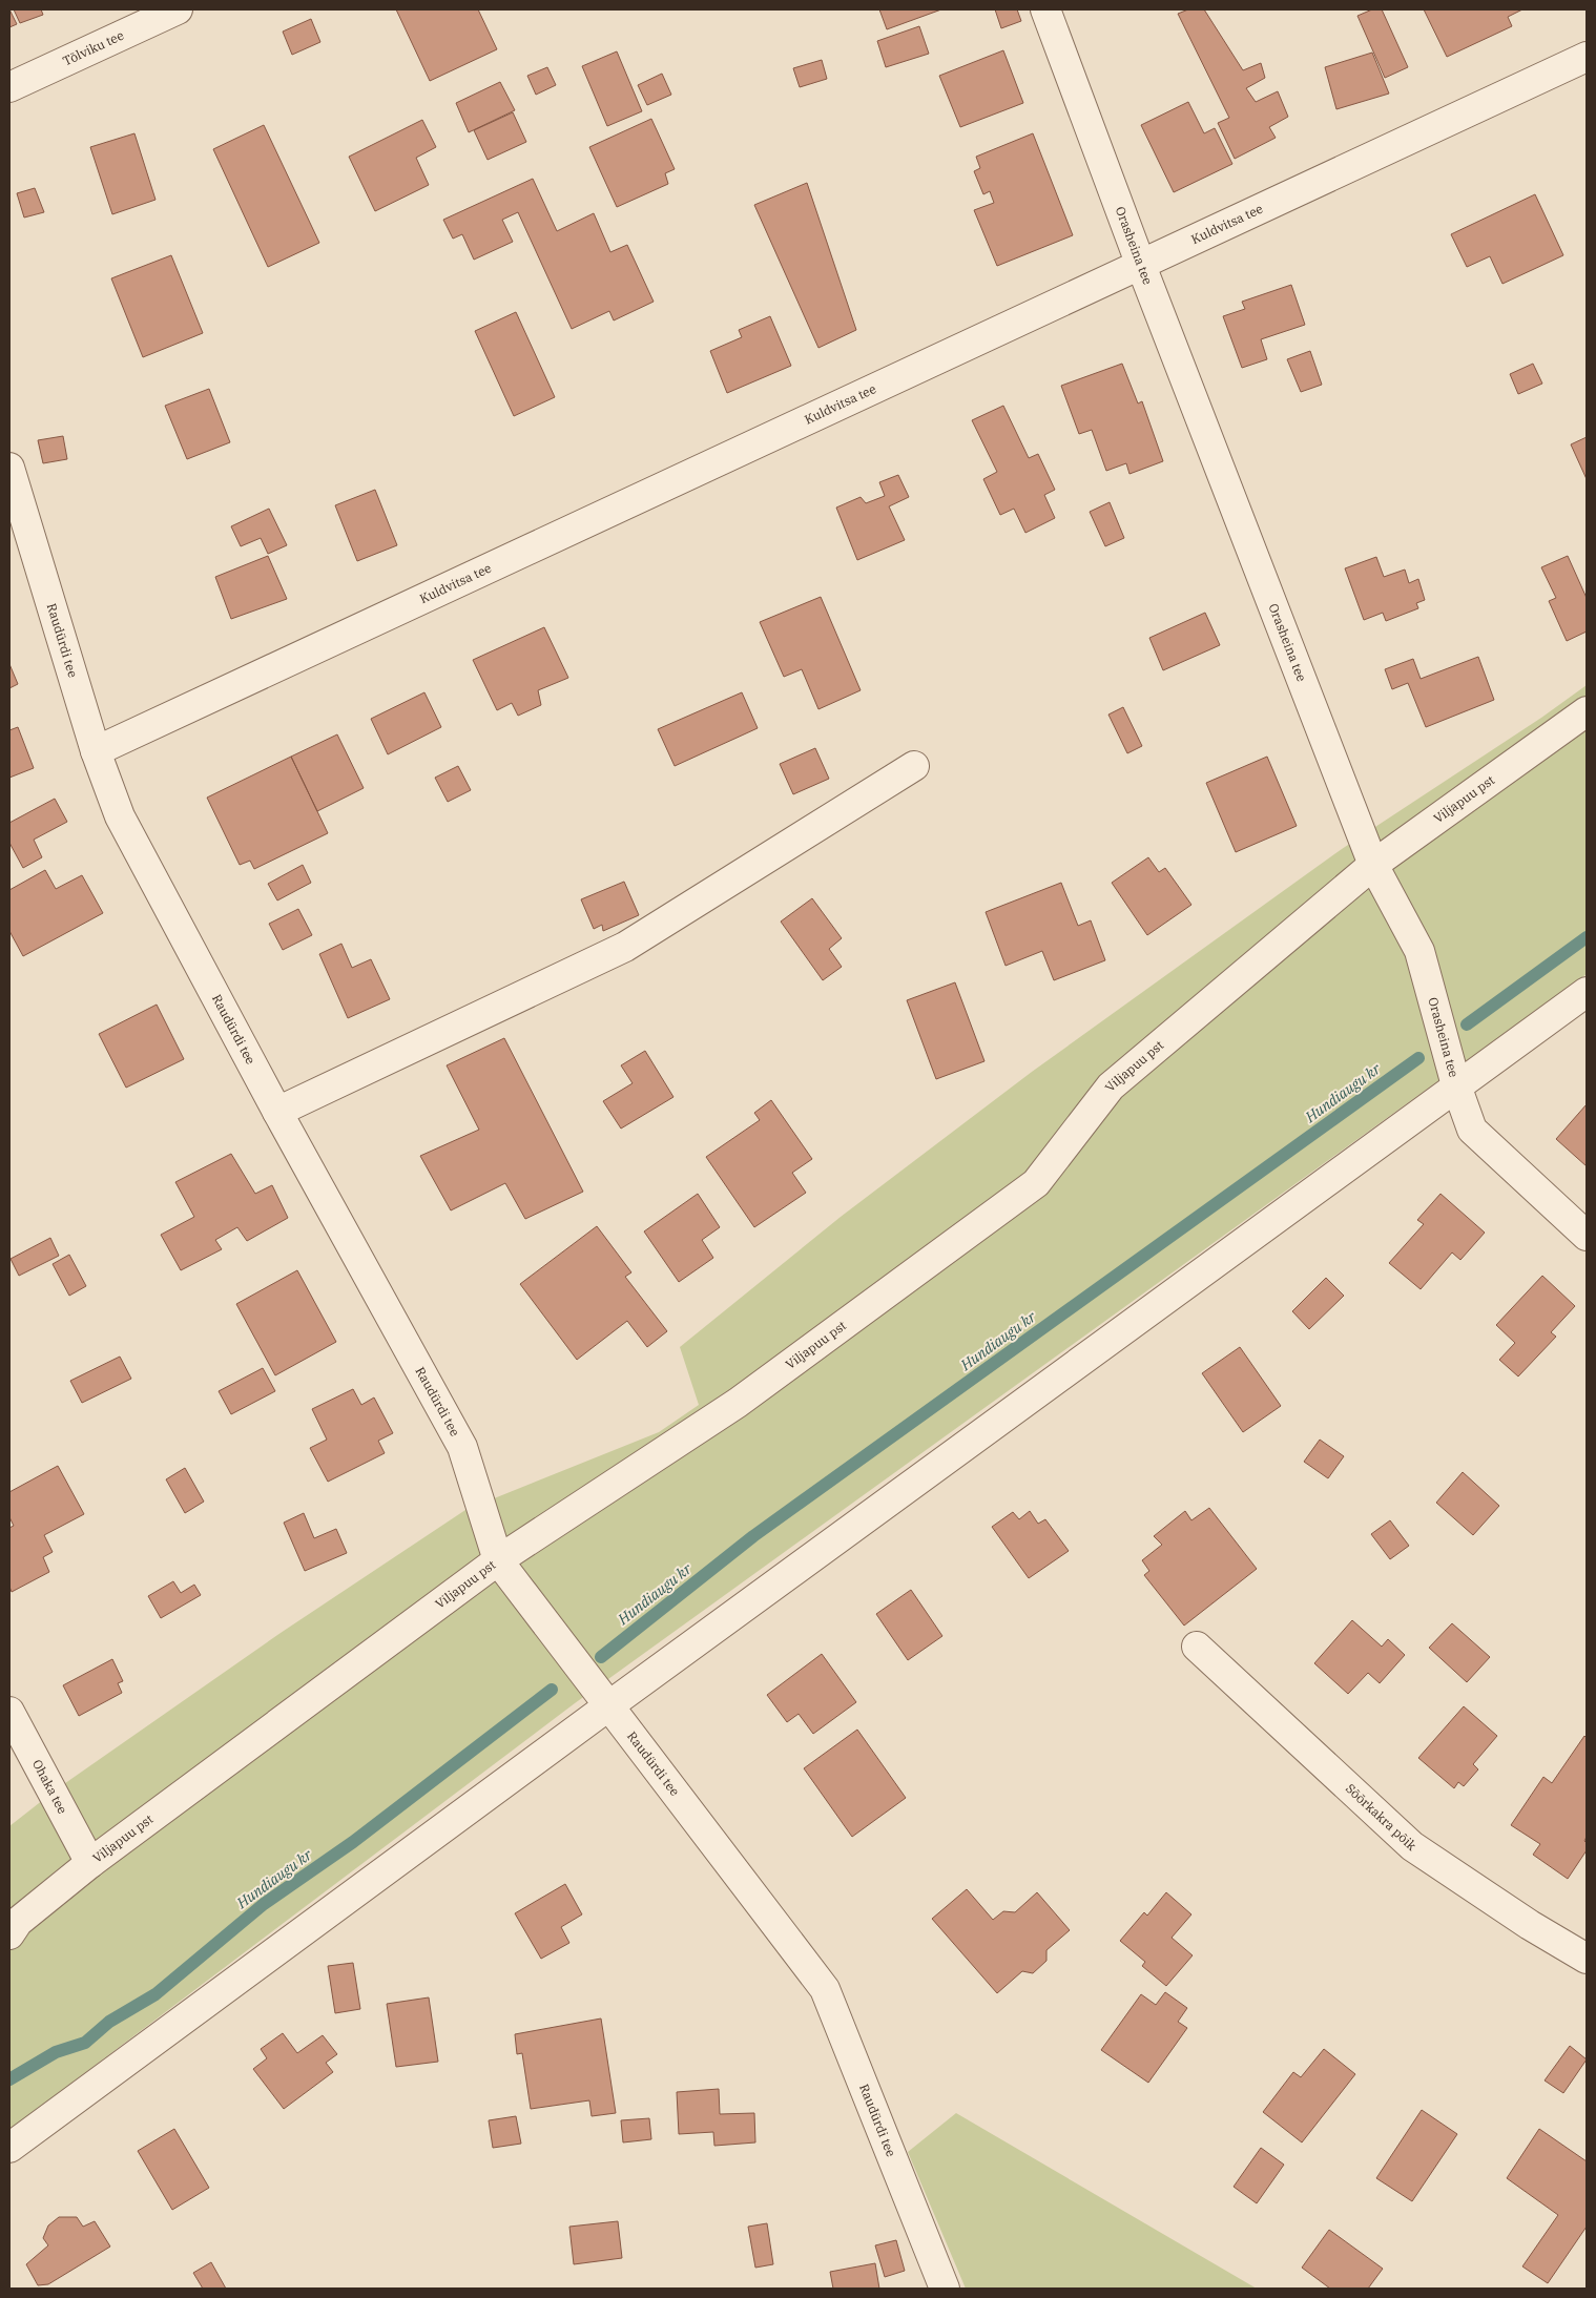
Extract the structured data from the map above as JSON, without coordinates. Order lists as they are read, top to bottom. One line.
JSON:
{"streets":{"street":["Tõlviku tee","Kuldvitsa tee","Orasheina tee","Raudürdi tee","Viljapuu pst","Ohaka tee","Sõõrkakra põik"]},"crossings":[["Kuldvitsa tee","Orasheina tee"],["Kuldvitsa tee","Raudürdi tee"],["Orasheina tee","Viljapuu pst"],["Raudürdi tee","Viljapuu pst"],["Viljapuu pst","Ohaka tee"]],"water":["Hundiaugu kr"]}
